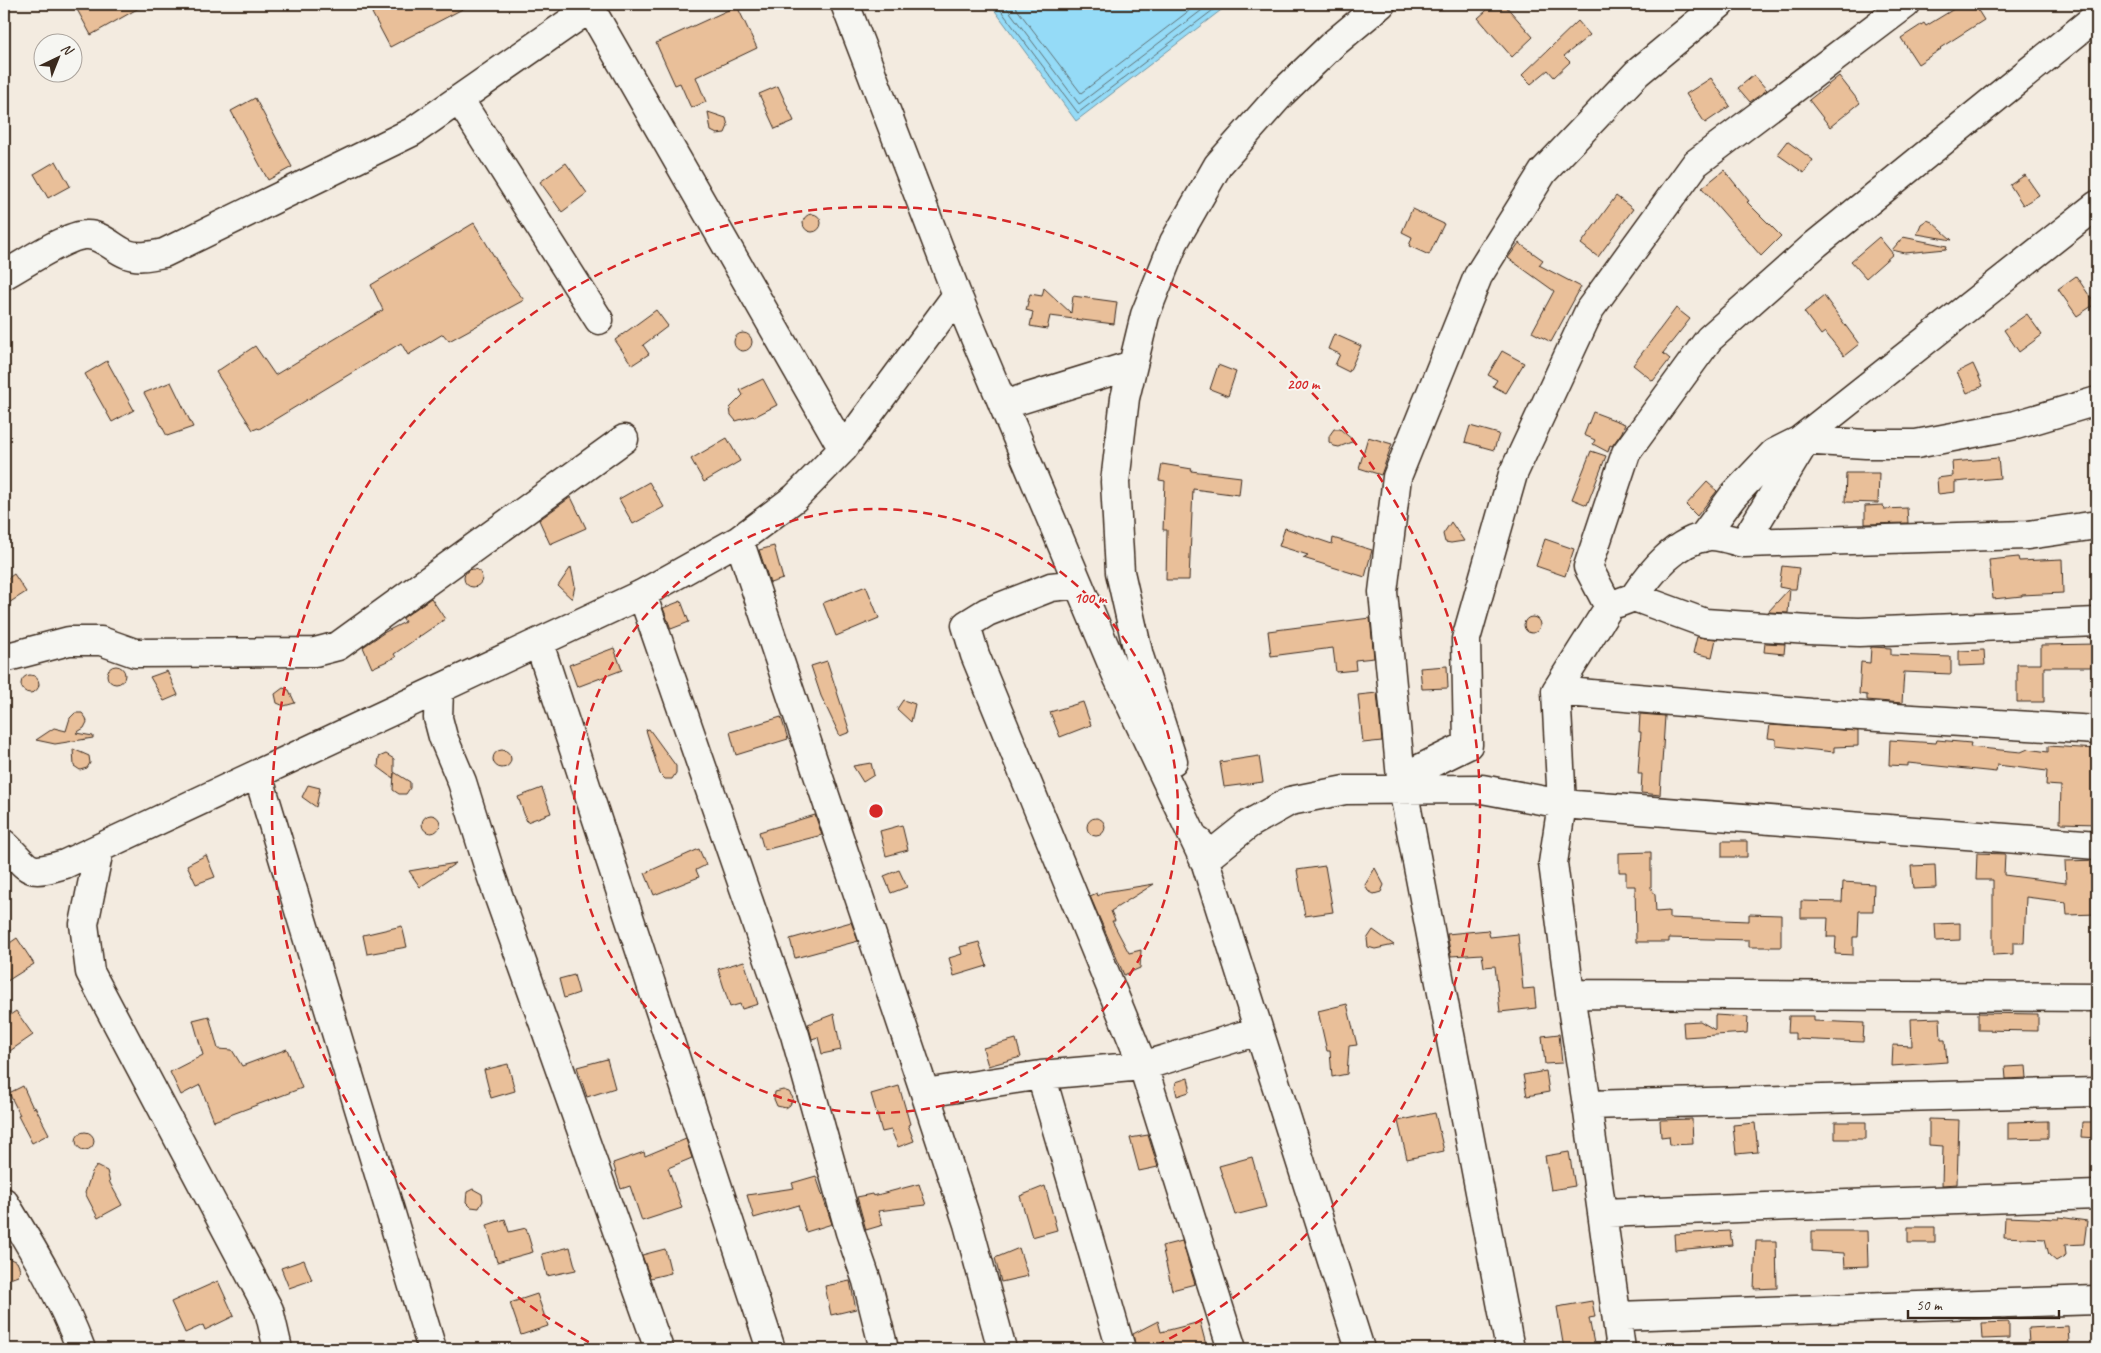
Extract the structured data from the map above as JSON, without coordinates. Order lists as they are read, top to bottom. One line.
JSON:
{"scale_bar":"50 m","north":"top right","rings":["200 m","100 m"]}
